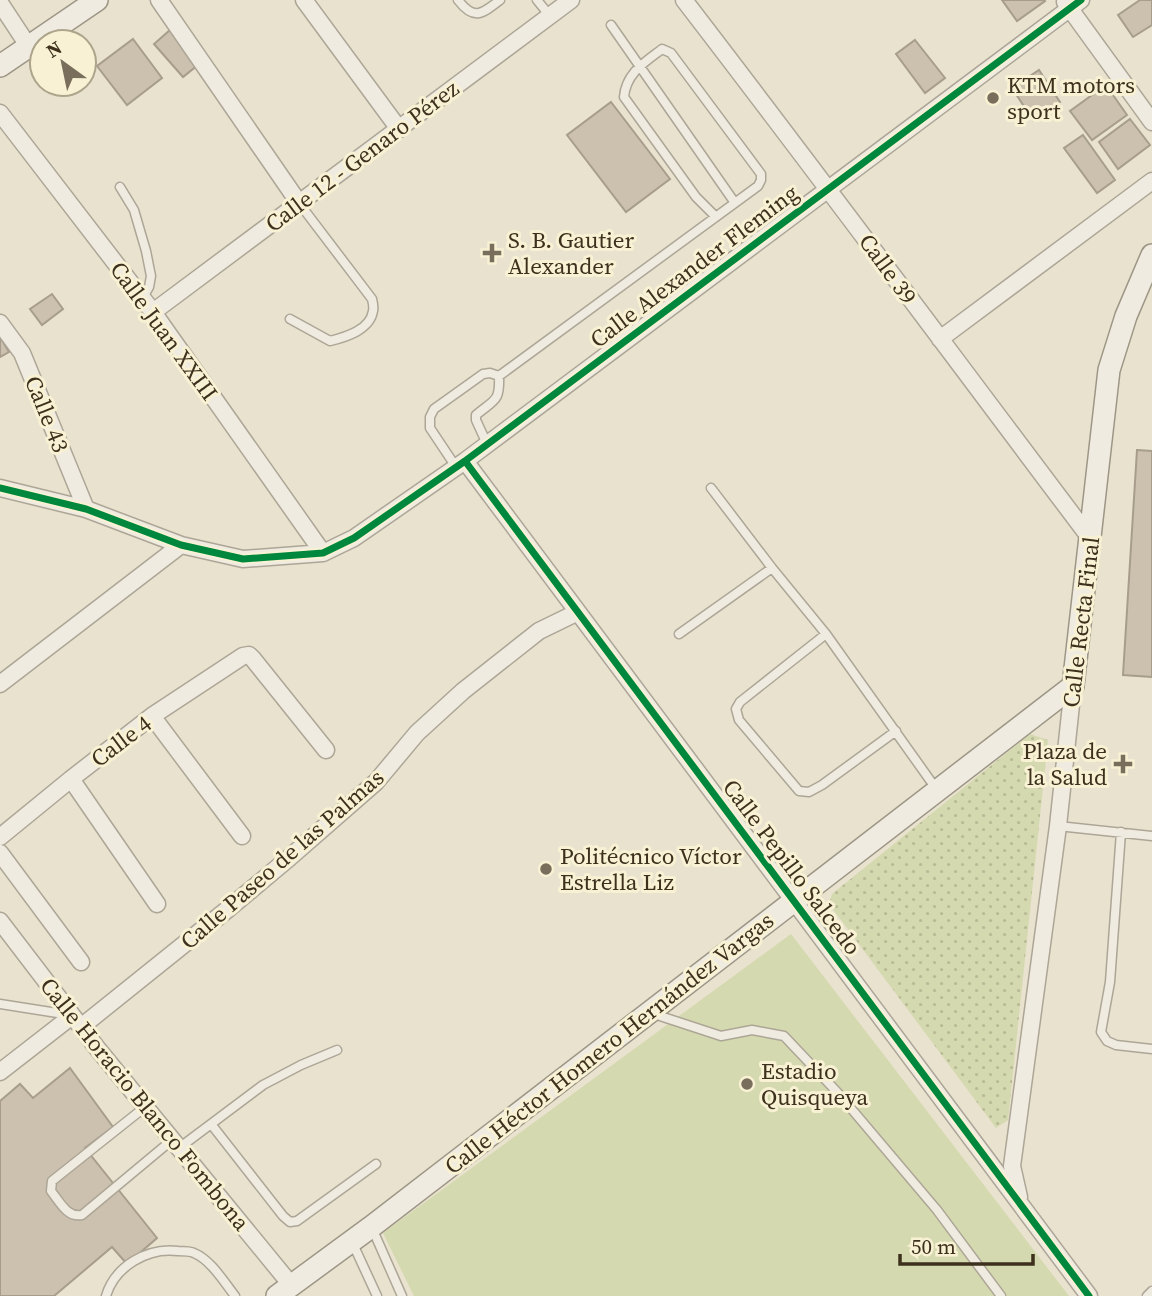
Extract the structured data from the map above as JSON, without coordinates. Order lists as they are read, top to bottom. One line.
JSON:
{"streets":{"street":["Calle 12 - Genaro Pérez","Calle Alexander Fleming","Calle 39","Calle Juan XXIII","Calle 43","Calle Recta Final","Calle 4","Calle Paseo de las Palmas","Calle Pepillo Salcedo","Calle Héctor Homero Hernández Vargas","Calle Horacio Blanco Fombona"]},"crossings":[["Calle 12 - Genaro Pérez","Calle Juan XXIII"],["Calle Alexander Fleming","Calle 39"],["Calle Alexander Fleming","Calle Juan XXIII"],["Calle Alexander Fleming","Calle Pepillo Salcedo"],["Calle 39","Calle Recta Final"],["Calle Recta Final","Calle Pepillo Salcedo"],["Calle Recta Final","Calle Héctor Homero Hernández Vargas"],["Calle Paseo de las Palmas","Calle Pepillo Salcedo"],["Calle Paseo de las Palmas","Calle Horacio Blanco Fombona"],["Calle Pepillo Salcedo","Calle Héctor Homero Hernández Vargas"],["Calle Héctor Homero Hernández Vargas","Calle Horacio Blanco Fombona"]],"places":{"other":["KTM motors sport","Politécnico Víctor Estrella Liz","Estadio Quisqueya"],"health":["S. B. Gautier Alexander","Plaza de la Salud"]},"scale_bar":"50 m","north":"top left"}
